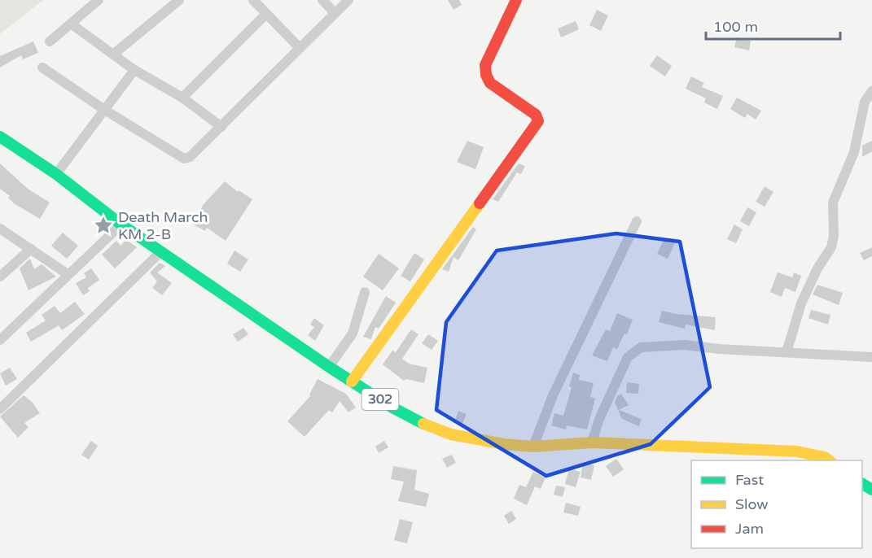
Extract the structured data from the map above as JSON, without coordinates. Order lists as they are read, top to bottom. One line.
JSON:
{"streets":{"main road":["302"]},"places":{"place":["Death March KM 2-B"]},"legend":["Fast","Slow","Jam"],"scale_bar":"100 m"}
